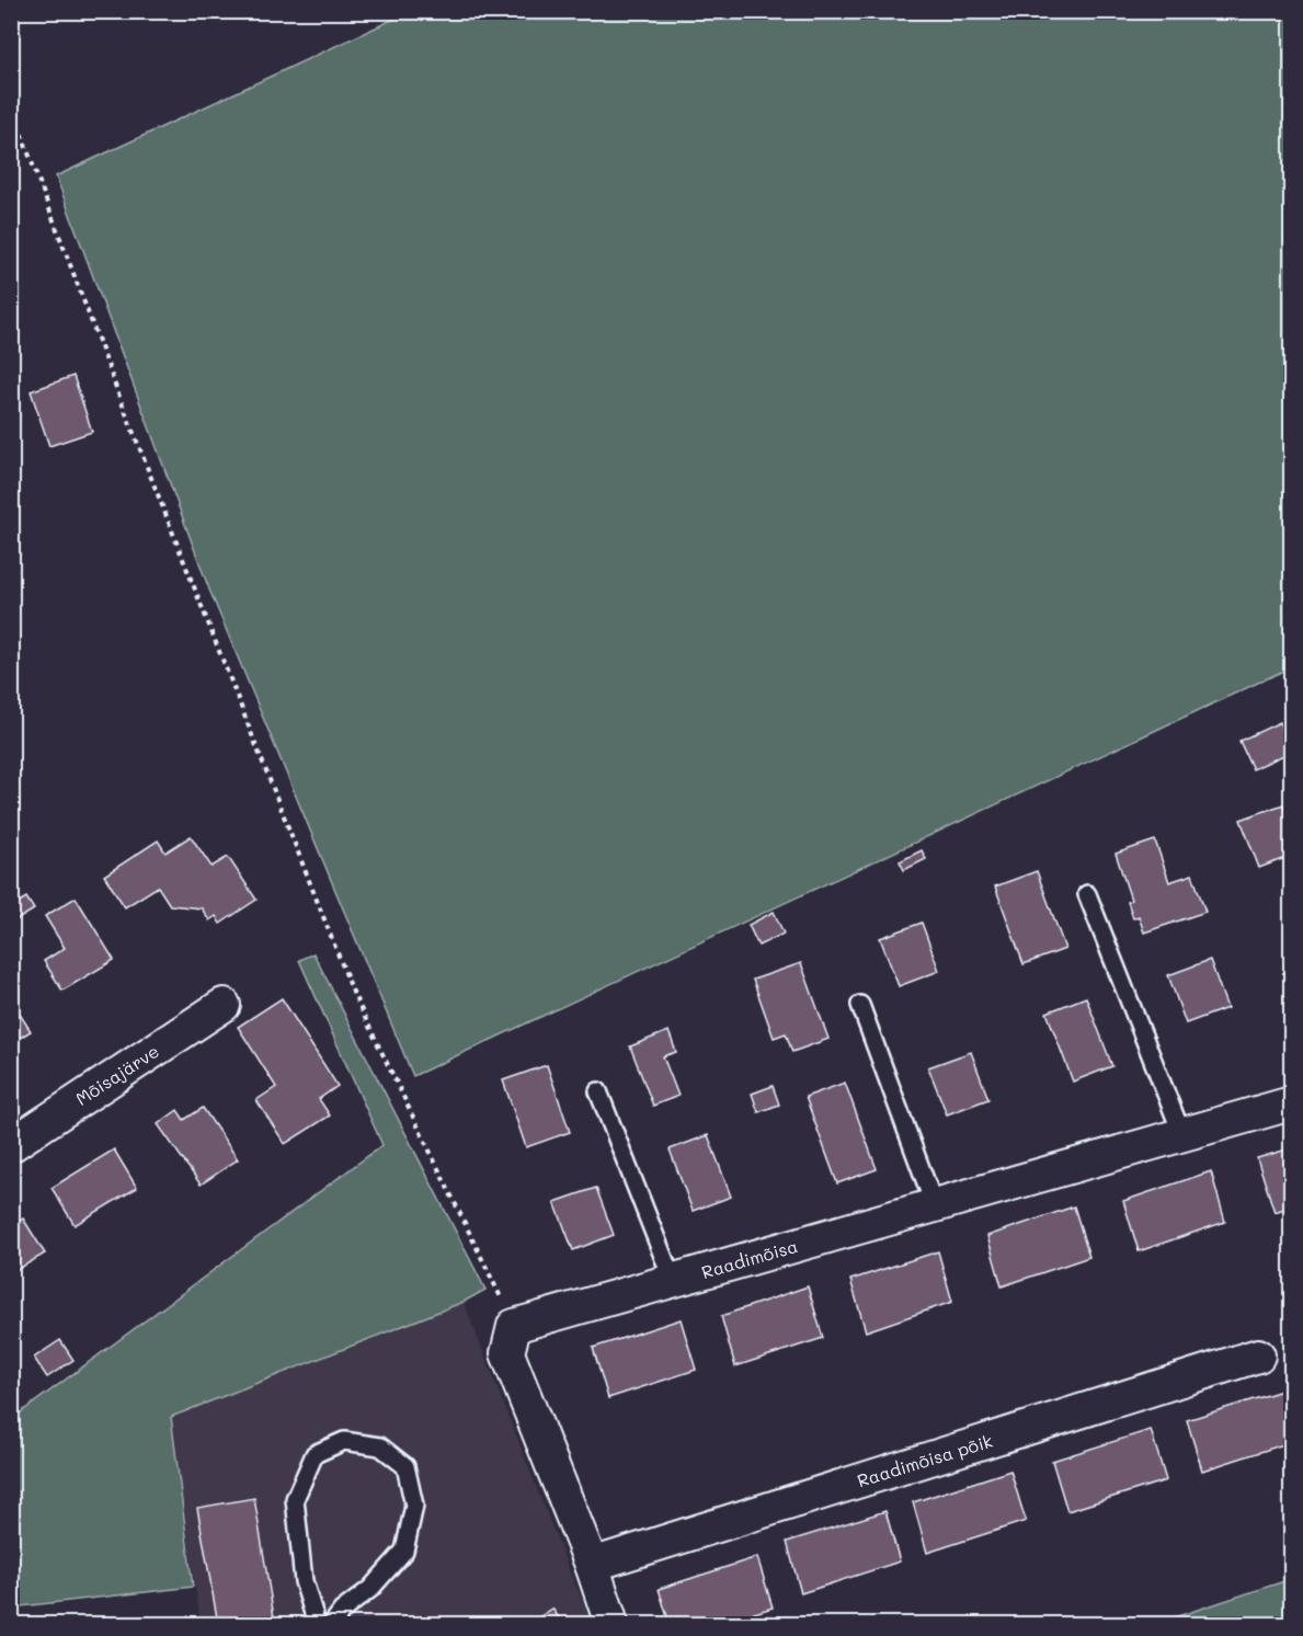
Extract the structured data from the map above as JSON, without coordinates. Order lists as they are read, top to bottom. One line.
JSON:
{"streets":{"street":["Mõisajärve","Raadimõisa","Raadimõisa põik"]}}
